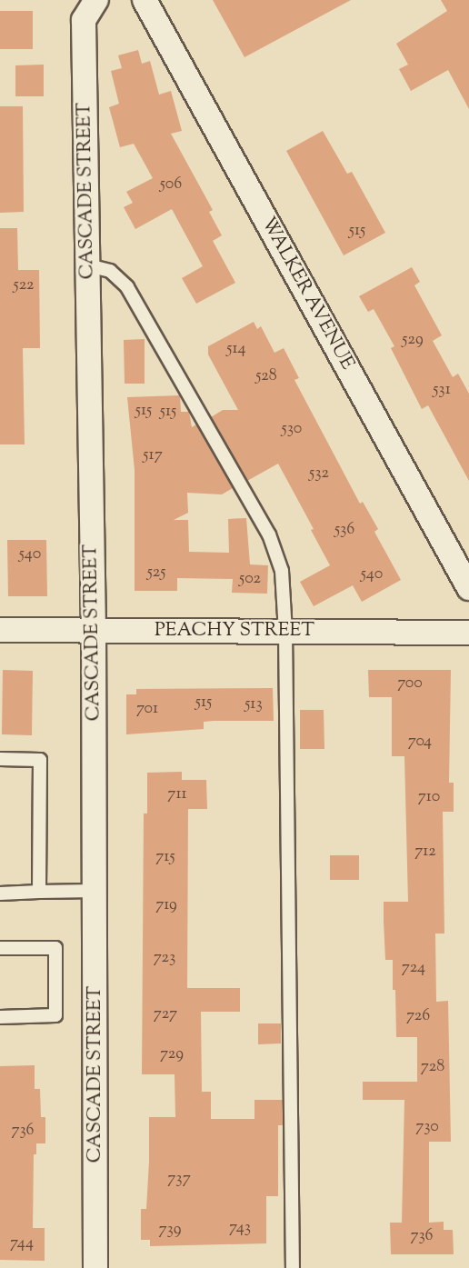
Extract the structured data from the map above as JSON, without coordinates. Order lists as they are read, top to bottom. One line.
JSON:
{"streets":{"street":["CASCADE STREET","WALKER AVENUE","PEACHY STREET"]},"crossings":[["CASCADE STREET","PEACHY STREET"]],"house_numbers":["506","515","522","529","514","528","531","515","515","530","517","532","536","540","525","540","502","700","515","513","701","704","711","710","712","715","719","723","724","727","726","729","728","730","736","737","743","739","736","744"]}
